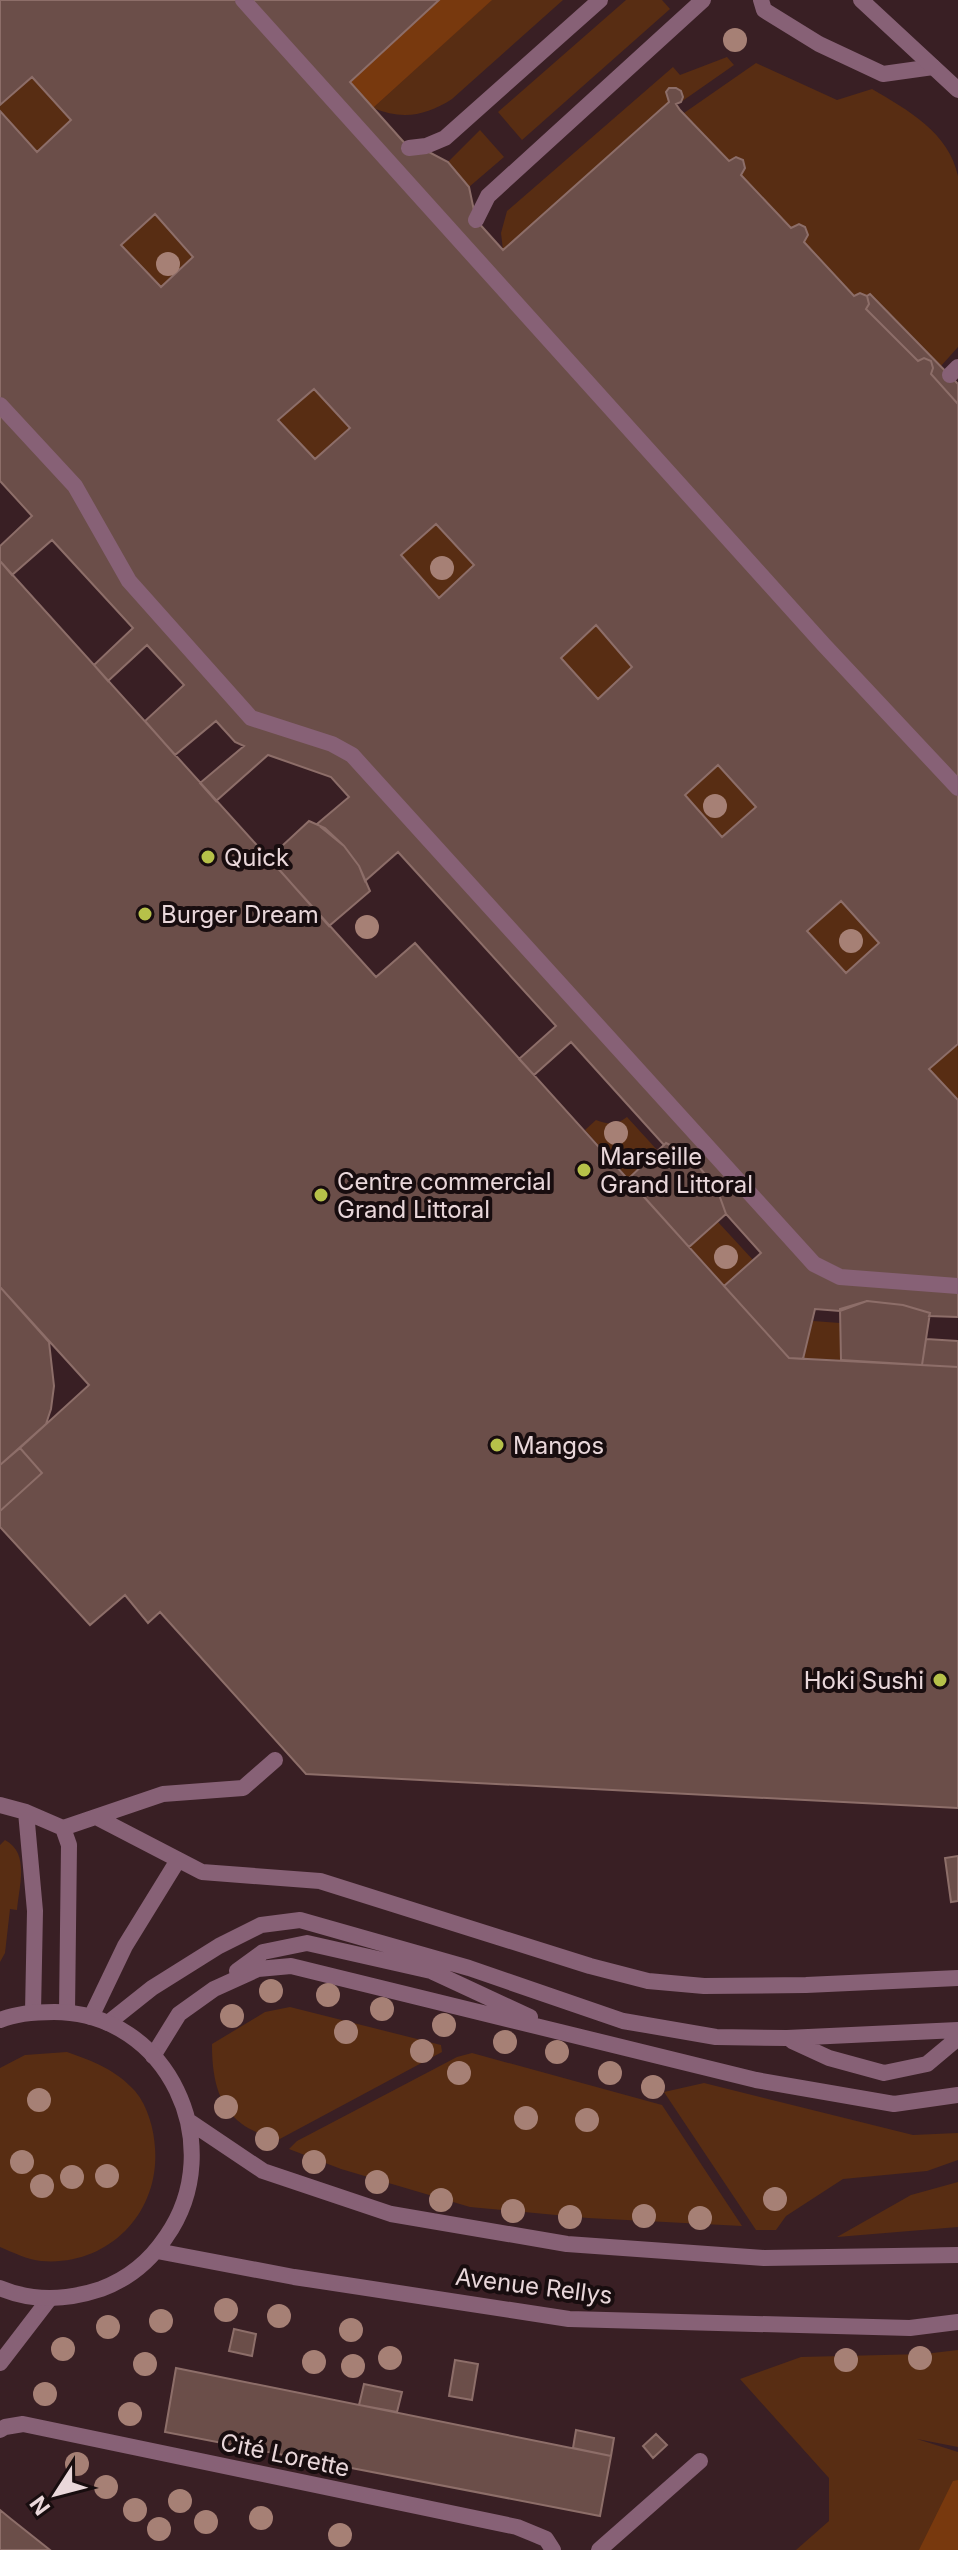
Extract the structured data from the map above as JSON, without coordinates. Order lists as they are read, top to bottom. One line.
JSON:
{"streets":{"street":["Avenue Rellys","Cité Lorette"]},"places":["Quick","Burger Dream","Marseille Grand Littoral","Centre commercial Grand Littoral","Mangos","Hoki Sushi"],"north":"bottom left"}
